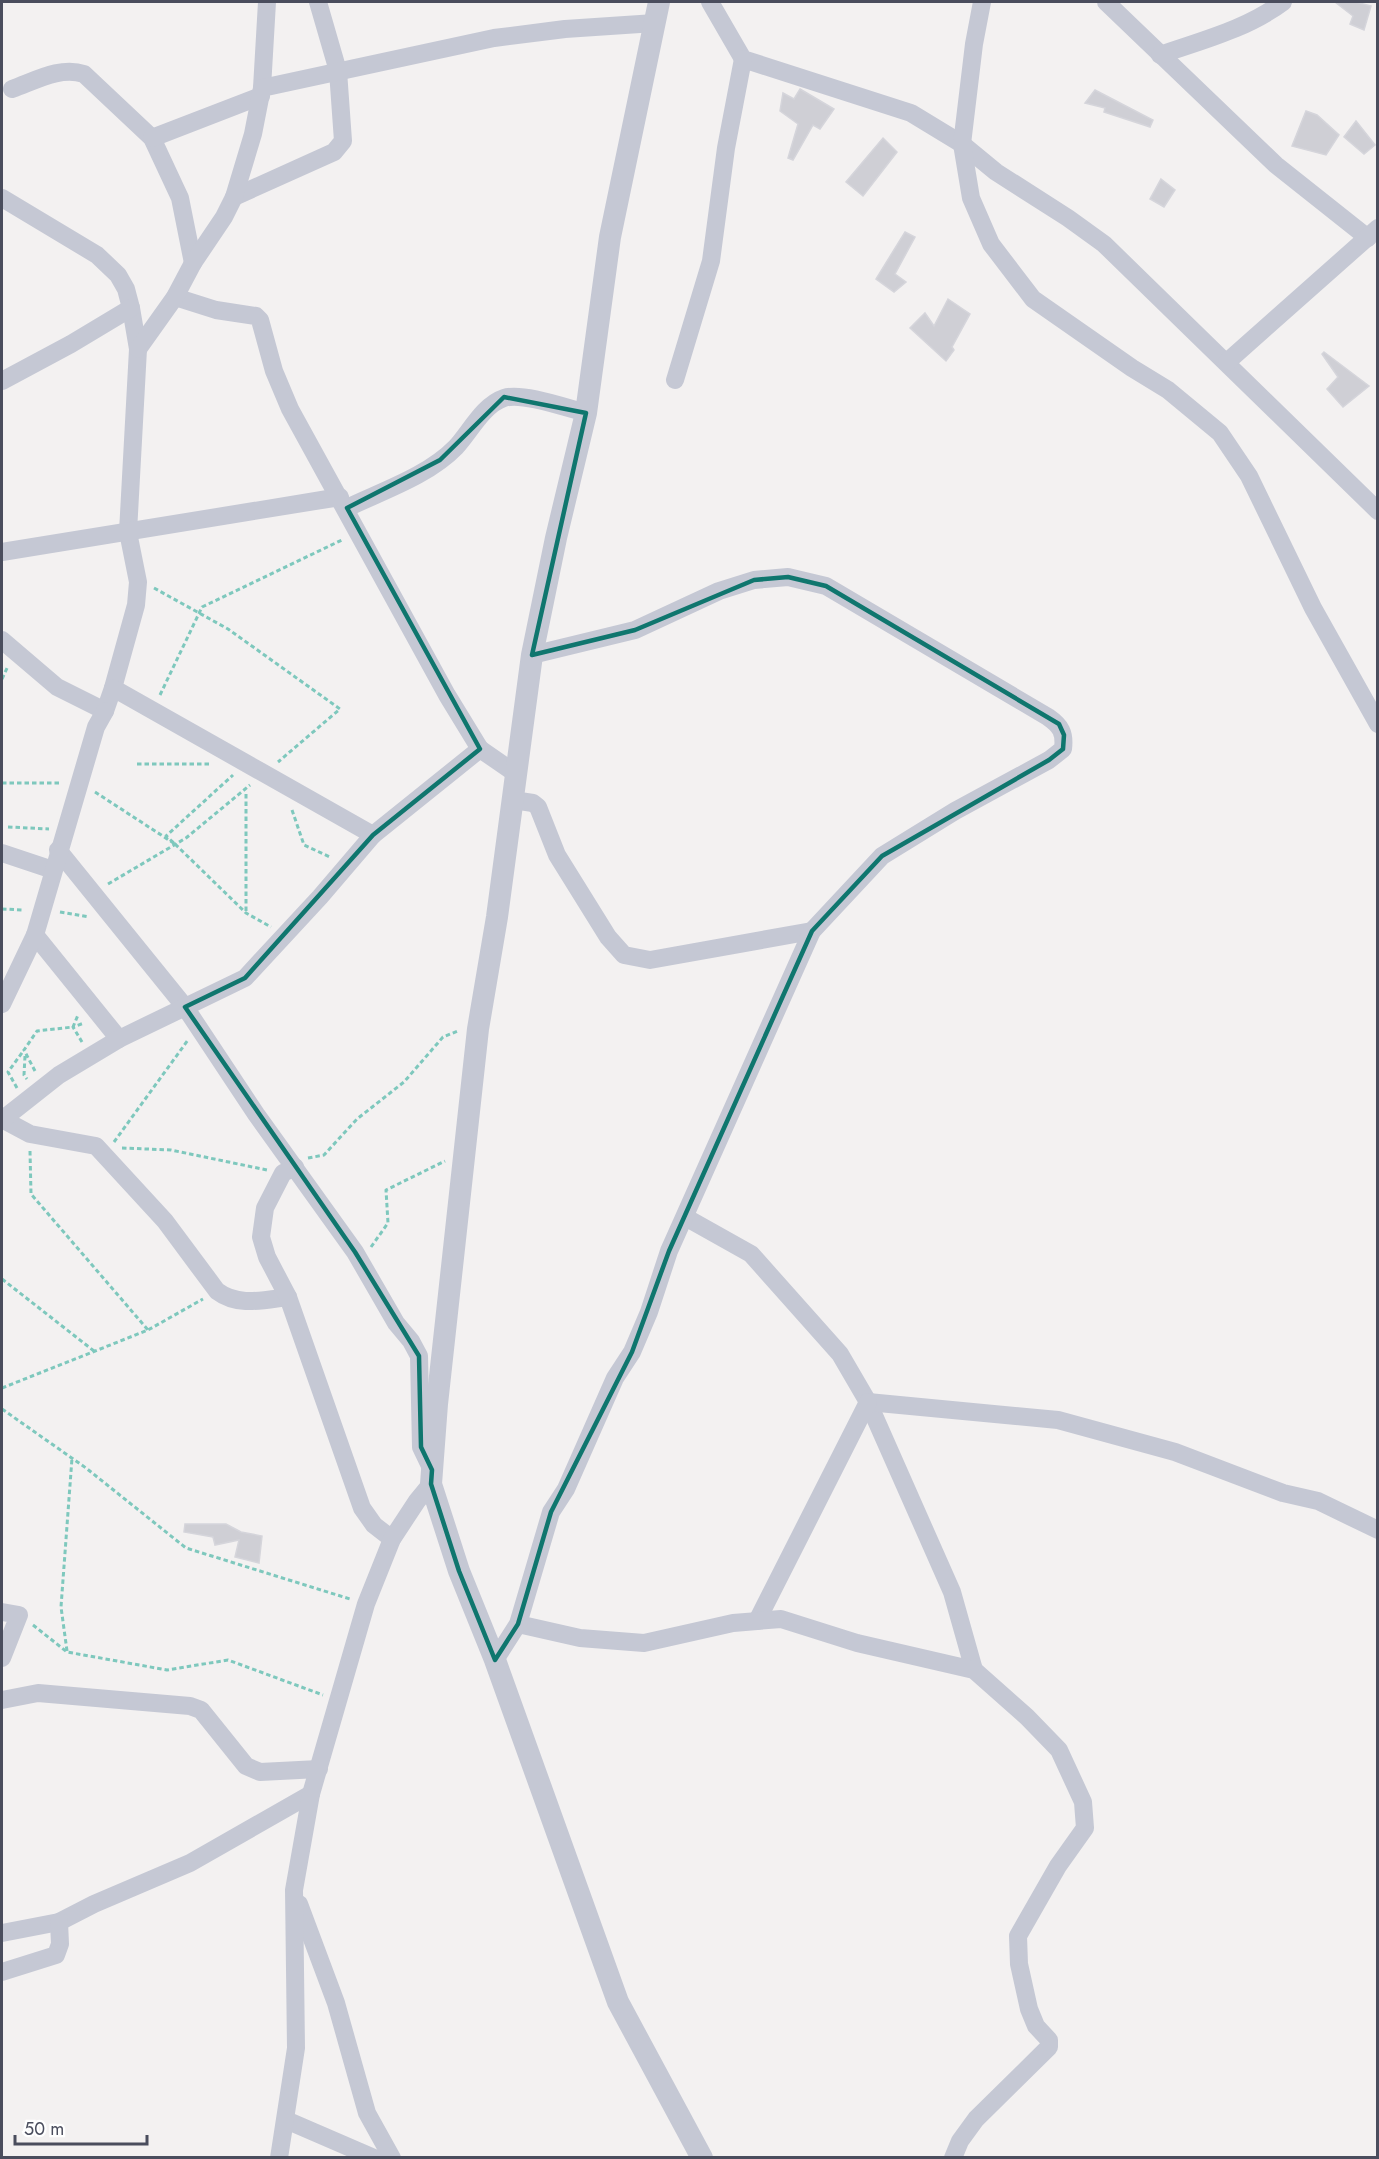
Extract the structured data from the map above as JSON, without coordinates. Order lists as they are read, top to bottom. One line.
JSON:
{"scale_bar":"50 m"}
